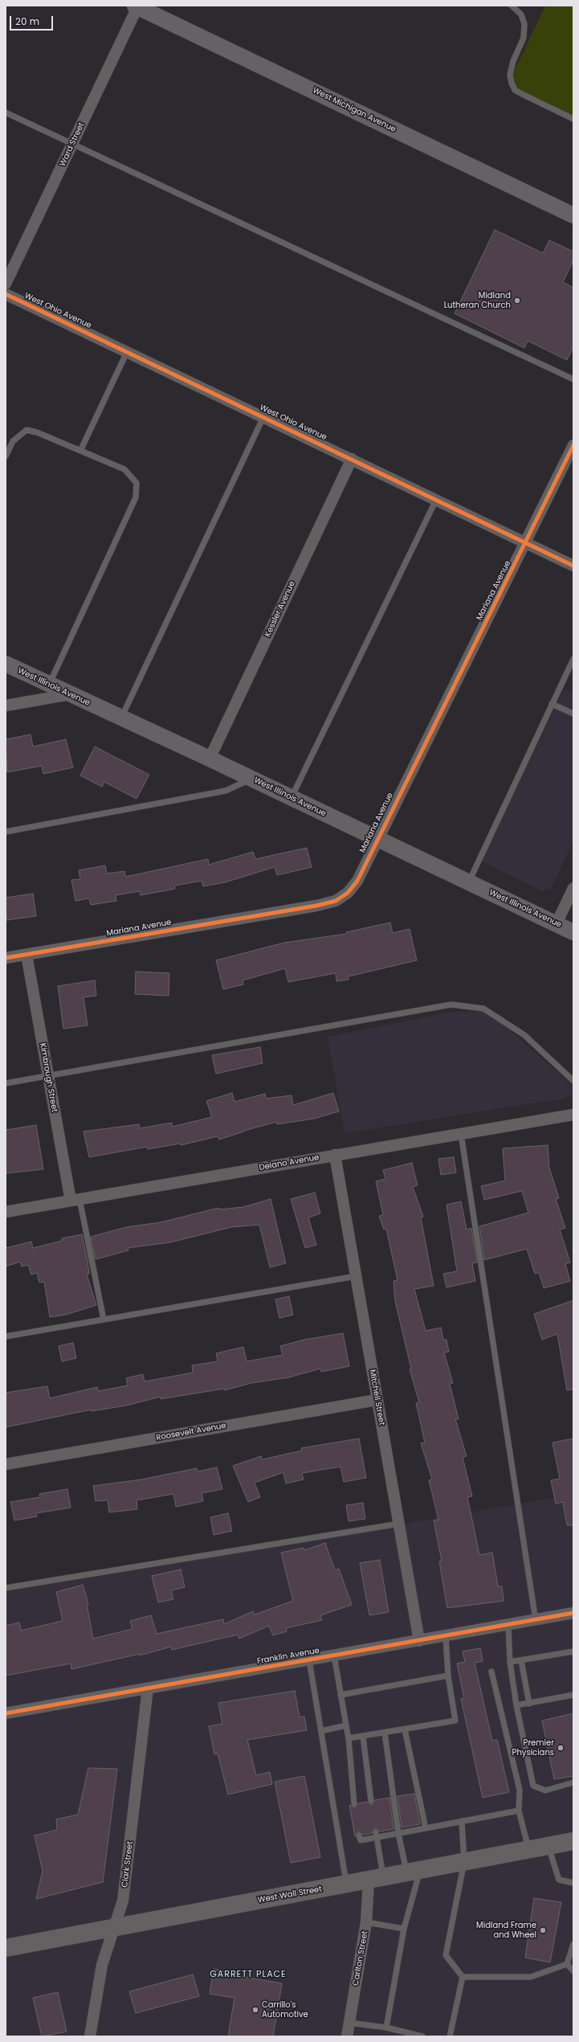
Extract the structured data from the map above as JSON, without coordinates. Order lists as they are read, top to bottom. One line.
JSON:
{"streets":{"main road":["West Michigan Avenue","West Illinois Avenue","West Wall Street"],"street":["Ward Street","West Ohio Avenue","Mariana Avenue","Kessler Avenue","Kimbrough Street","Delano Avenue","Mitchell Street","Roosevelt Avenue","Franklin Avenue","Clark Street","Carlton Street"]},"crossings":[["West Michigan Avenue","Ward Street"],["West Ohio Avenue","Mariana Avenue"],["West Ohio Avenue","Kessler Avenue"],["Mariana Avenue","West Illinois Avenue"],["Mariana Avenue","Kimbrough Street"],["Kessler Avenue","West Illinois Avenue"],["Kimbrough Street","Delano Avenue"],["Delano Avenue","Mitchell Street"],["Mitchell Street","Roosevelt Avenue"],["Mitchell Street","Franklin Avenue"],["Franklin Avenue","Clark Street"],["Clark Street","West Wall Street"],["West Wall Street","Carlton Street"]],"districts":["GARRETT PLACE"],"places":["Midland Lutheran Church","Premier Physicians","Midland Frame and Wheel","Carrillo's Automotive"],"scale_bar":"20 m"}
